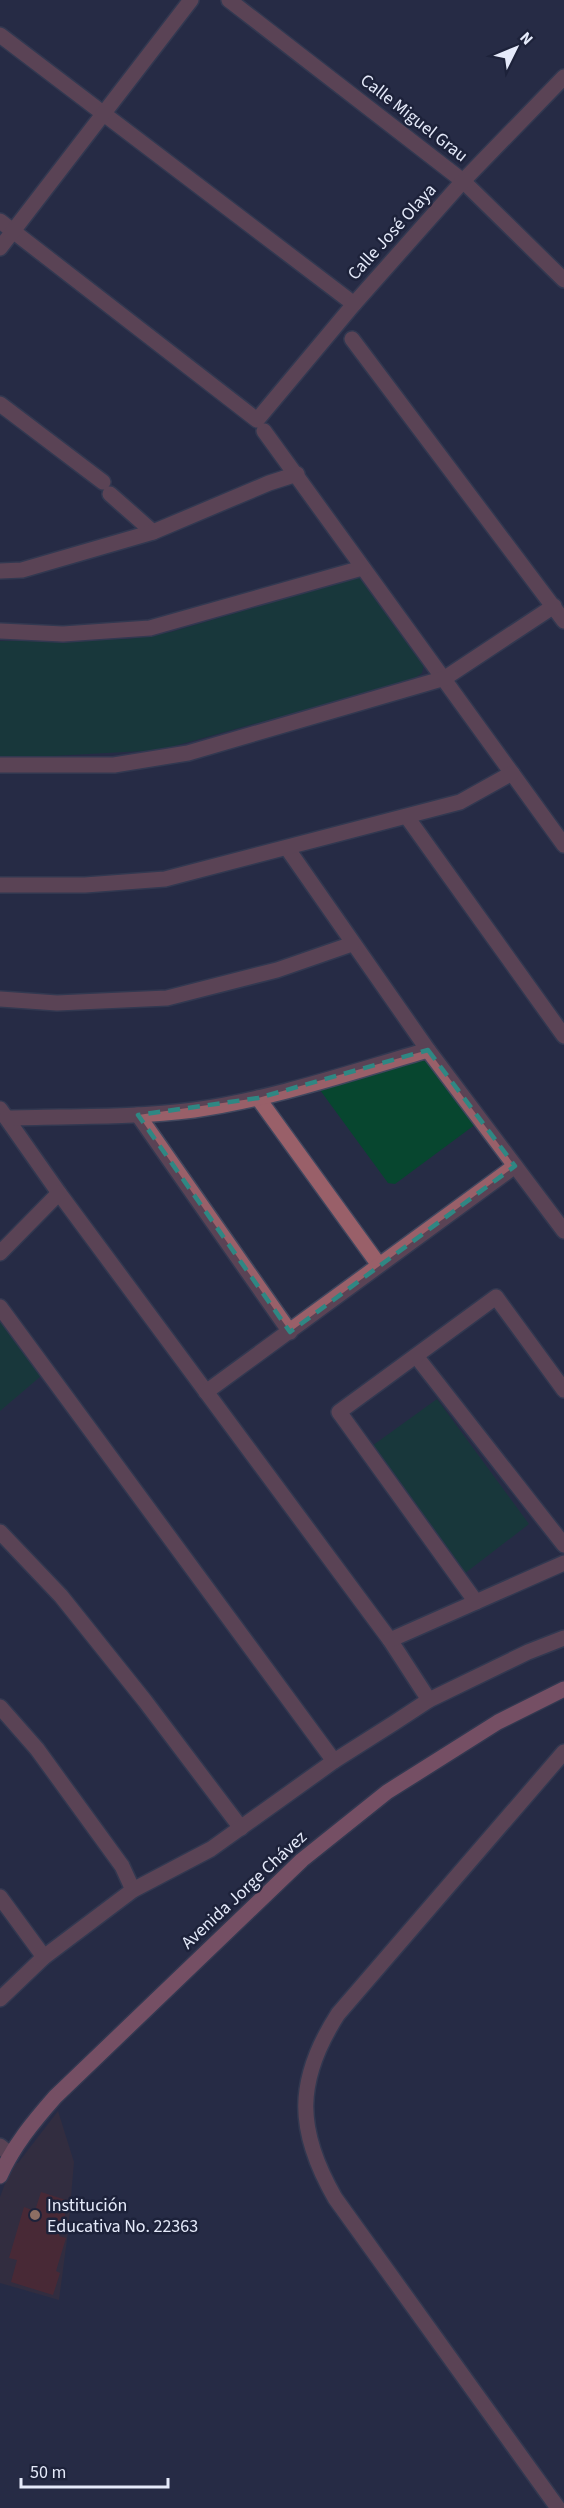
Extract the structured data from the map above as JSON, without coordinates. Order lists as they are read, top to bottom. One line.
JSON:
{"streets":{"main road":["Avenida Jorge Chávez"],"street":["Calle Miguel Grau","Calle José Olaya"]},"crossings":[["Calle Miguel Grau","Calle José Olaya"]],"places":["Institución Educativa No. 22363"],"scale_bar":"50 m","north":"top right"}
